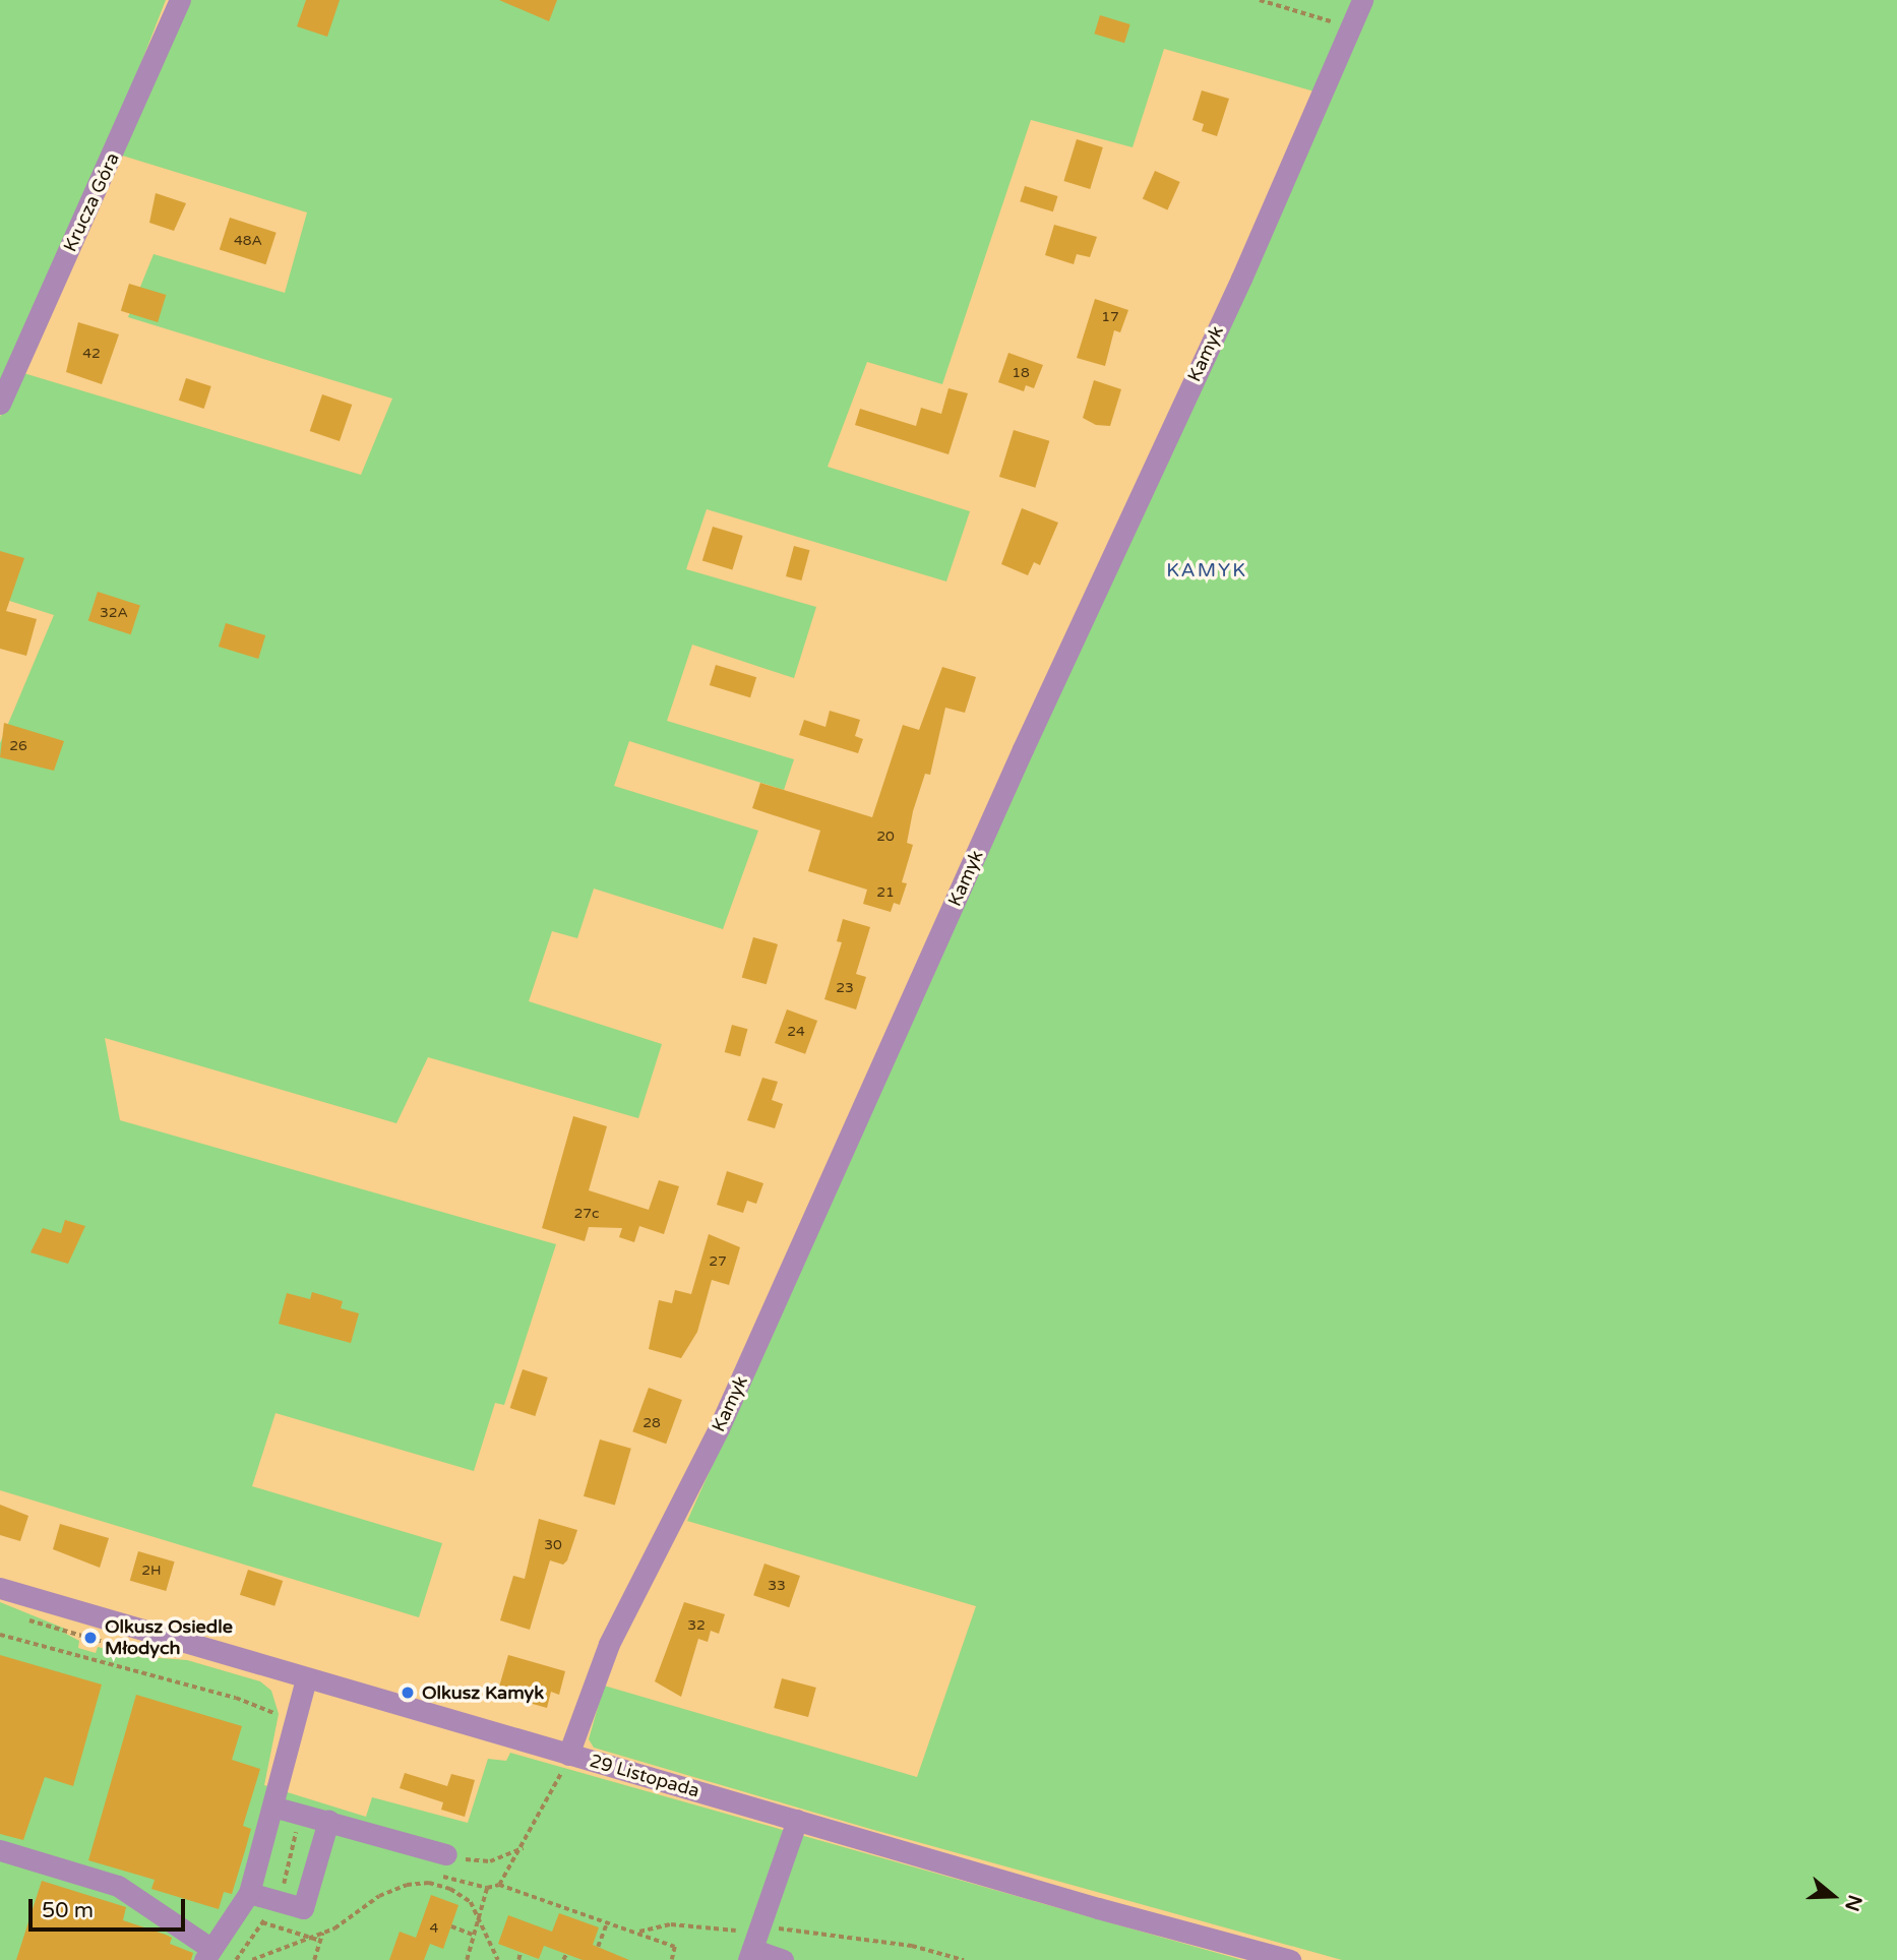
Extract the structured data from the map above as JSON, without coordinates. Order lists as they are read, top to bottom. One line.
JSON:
{"streets":{"street":["Krucza Góra","Kamyk","29 Listopada"]},"crossings":[["Kamyk","29 Listopada"]],"districts":["KAMYK"],"places":["Olkusz Osiedle Młodych","Olkusz Kamyk"],"house_numbers":["48A","17","42","18","32A","26","20","21","23","24","27c","27","28","30","2H","33","32","4"],"scale_bar":"50 m","north":"right"}
